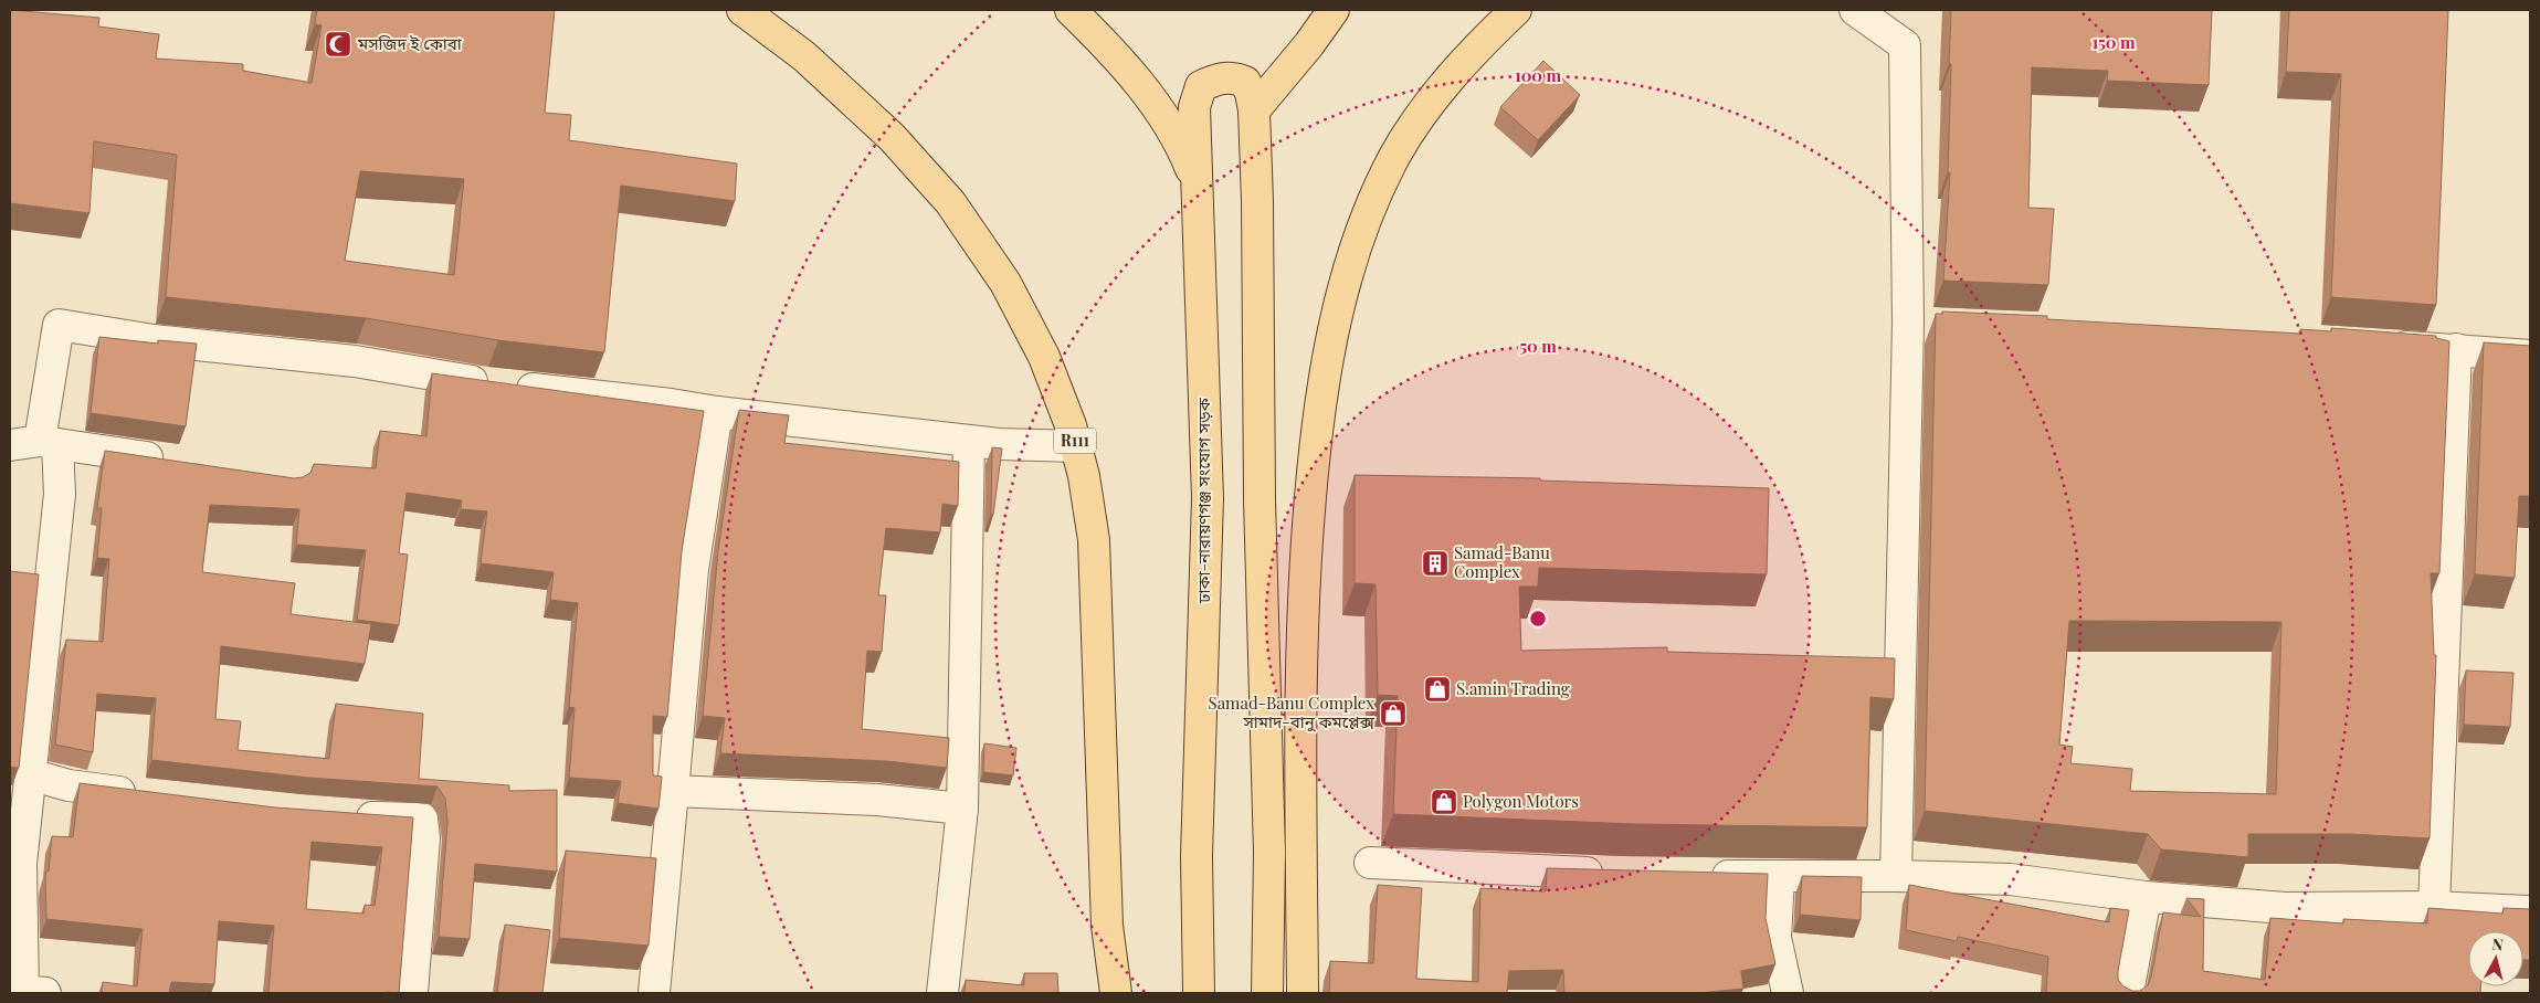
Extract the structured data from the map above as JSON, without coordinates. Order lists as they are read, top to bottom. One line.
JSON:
{"streets":{"main road":["R111","ঢাকা-নারায়ণগঞ্জ সংযোগ সড়ক"]},"places":{"mosque":["মসজিদ ই কোবা"],"building":["Samad-Banu Complex"],"shop":["S.amin Trading","Samad-Banu Complex সামাদ-বানু কমপ্লেক্স","Polygon Motors"]},"north":"top","rings":["150 m","100 m","50 m"]}
